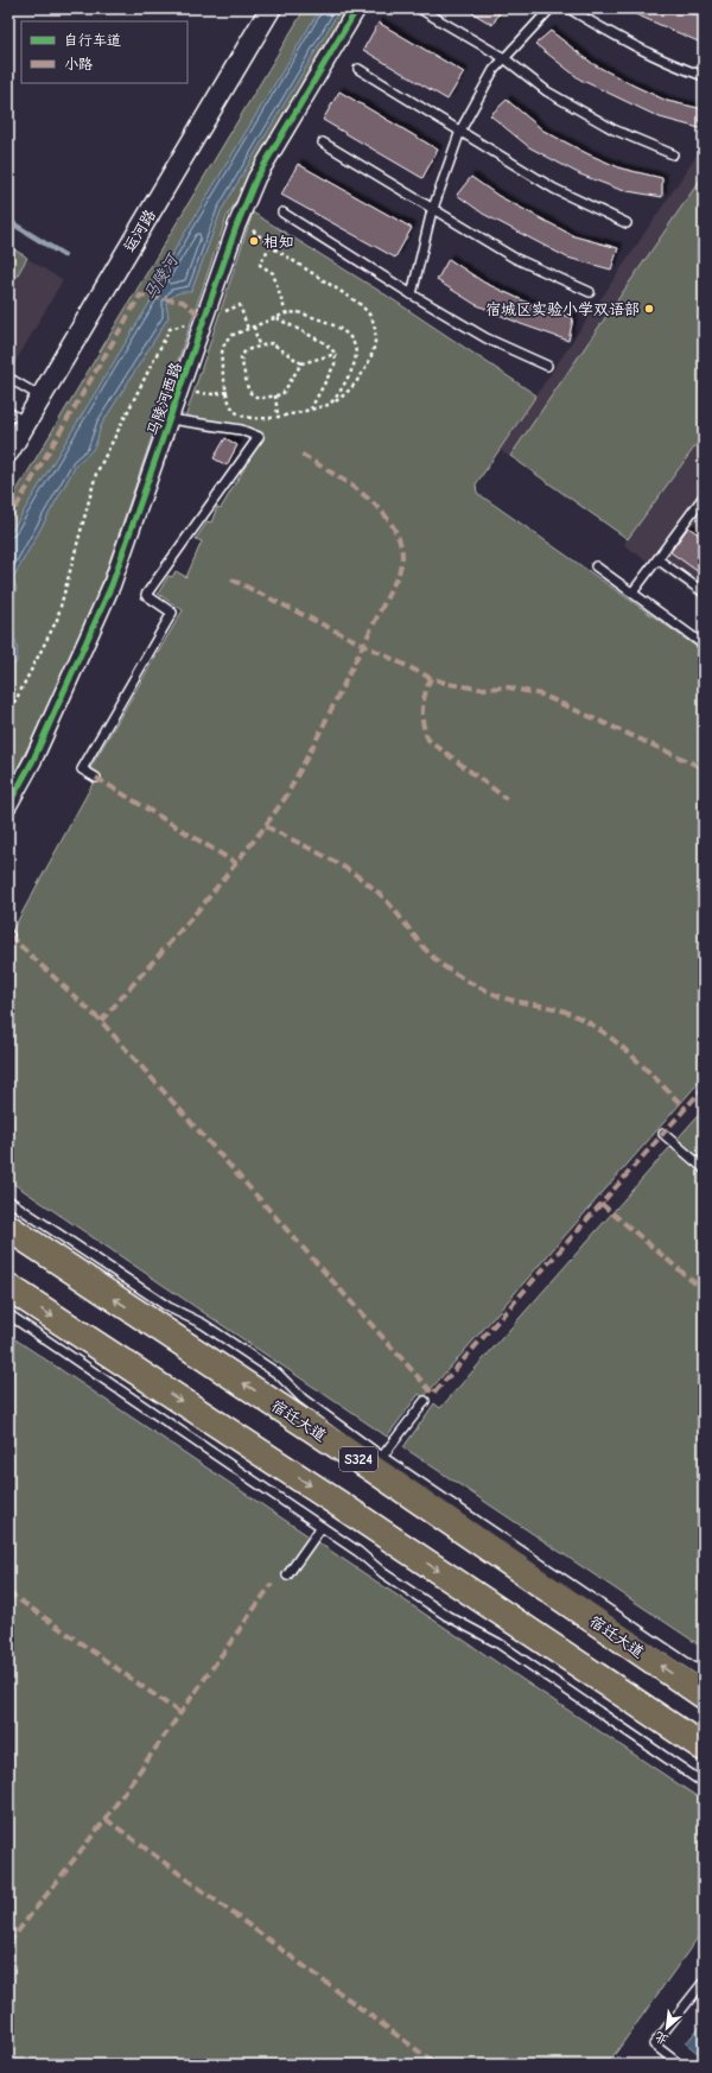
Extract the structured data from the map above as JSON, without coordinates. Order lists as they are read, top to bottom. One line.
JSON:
{"streets":{"main road":["宿迁大道","S324"],"street":["运河路","马陵河西路"]},"water":["马陵河"],"places":["相知","宿城区实验小学双语部"],"legend":["自行车道","小路"],"north":"bottom left"}
